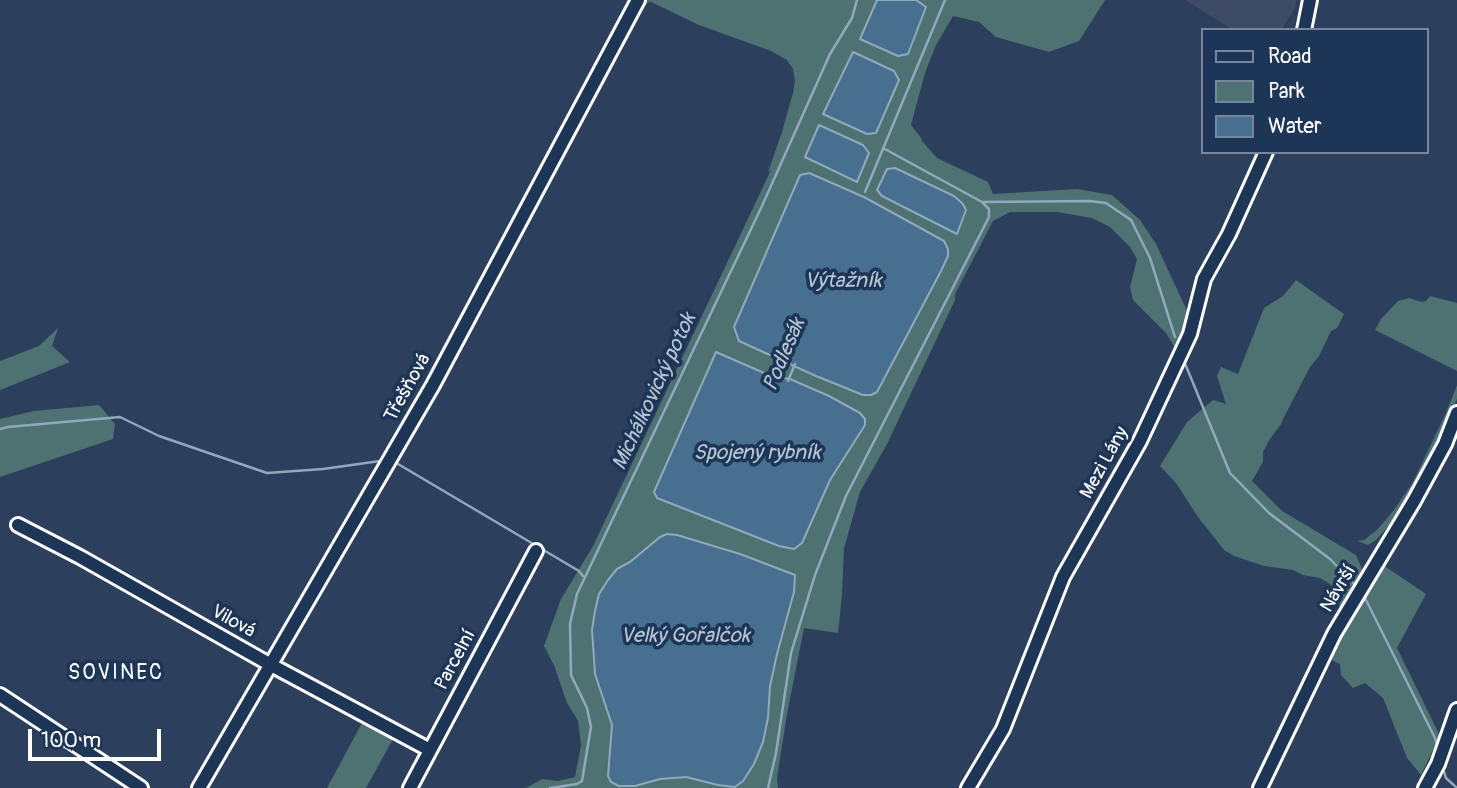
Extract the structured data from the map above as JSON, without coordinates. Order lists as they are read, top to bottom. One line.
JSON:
{"streets":{"street":["Třešňová","Mezi Lány","Návrší","Vilová","Parcelní"]},"crossings":[["Třešňová","Vilová"],["Vilová","Parcelní"]],"districts":["SOVINEC"],"water":["Výtažník","Podlesák","Michálkovický potok","Spojený rybník","Velký Gořalčok"],"legend":["Road","Park","Water"],"scale_bar":"100 m"}
